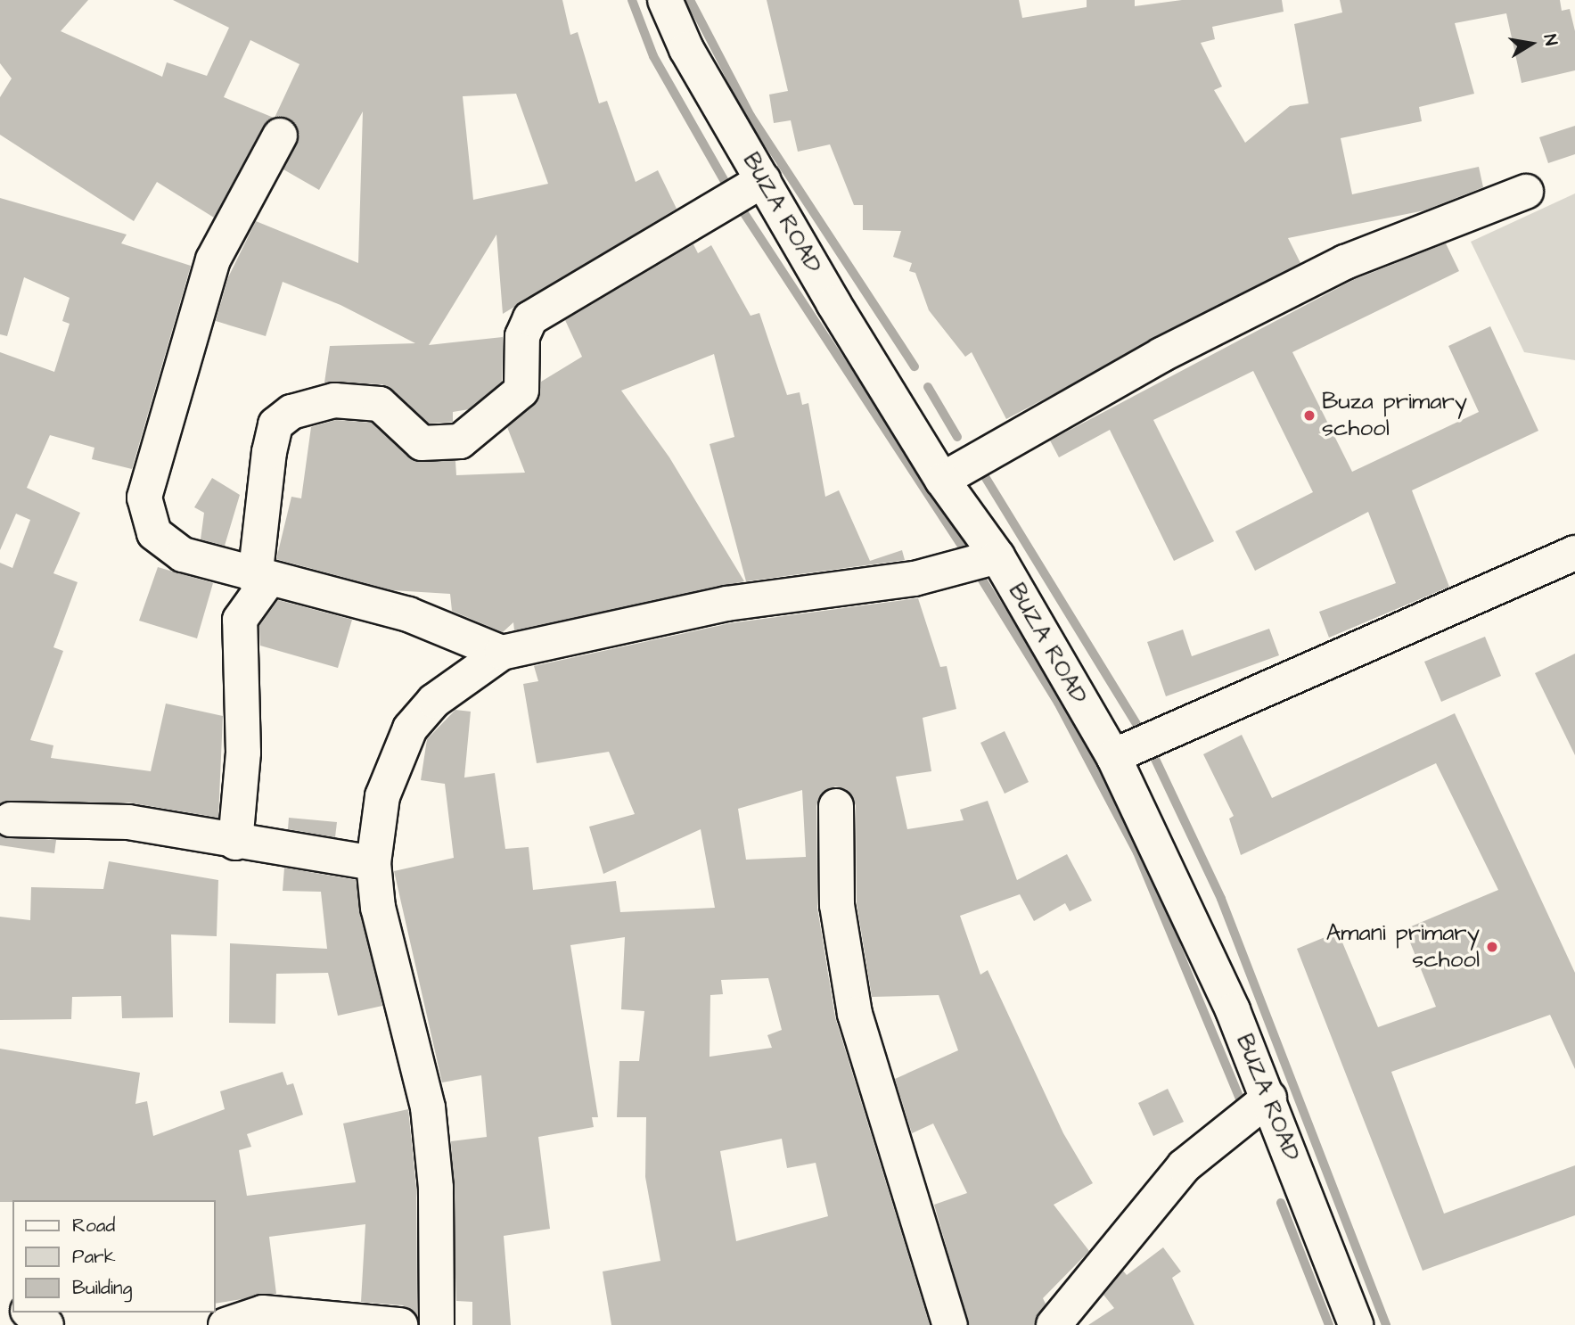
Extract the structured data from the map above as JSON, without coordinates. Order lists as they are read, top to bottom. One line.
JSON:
{"streets":{"street":["BUZA ROAD"]},"places":["Buza primary school","Amani primary school"],"legend":["Road","Park","Building"],"north":"right"}
